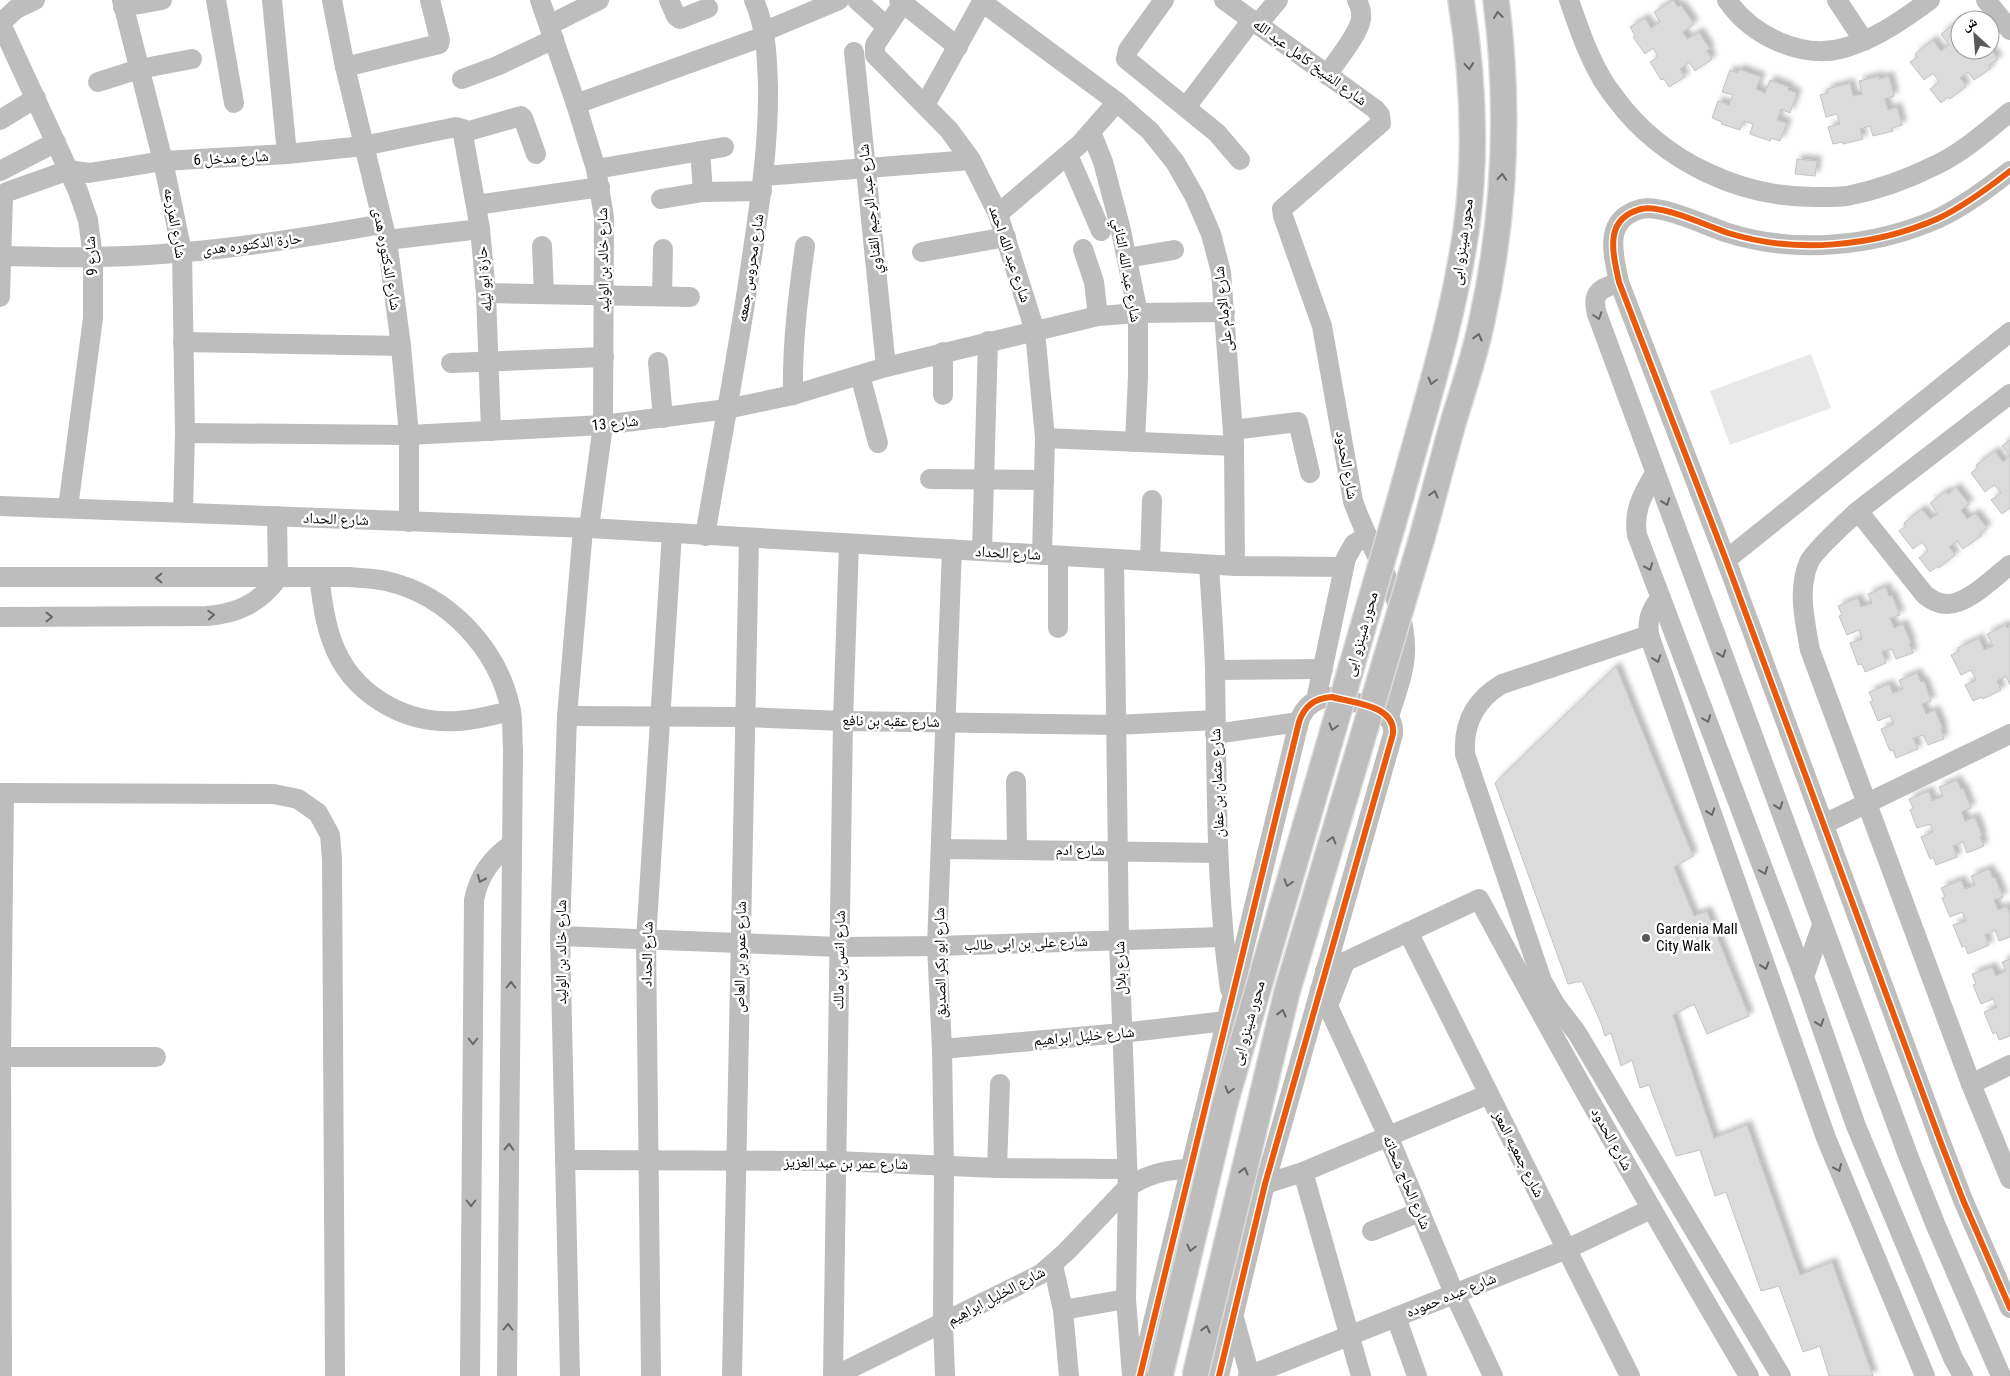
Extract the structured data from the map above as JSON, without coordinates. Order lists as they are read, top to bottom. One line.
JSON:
{"streets":{"main road":["محور شينزو ابى"],"street":["شارع الشيخ كامل عبد الله","شارع مدخل 6","شارع عبد الرحيم القناوي","شارع المزرعه","حارة الدكتوره هدى","شارع عبد الله احمد","شارع 9","شارع الدكتوره هدى","شارع خالد بن الوليد","شارع محروس جمعه","شارع عبد الله الثاني","حارة ابو ليله","شارع الإمام على","شارع 13","شارع الحدود","شارع الحداد","شارع عقبه بن نافع","شارع عثمان بن عفان","شارع ادم","شارع على بن ابى طالب","شارع عمرو بن العاص","شارع انس بن مالك","شارع ابو بكر الصديق","شارع بلال","شارع خليل ابراهيم","شارع جمعيه المعز","شارع عمر بن عبد العزيز","شارع الحاج شحاته","شارع عبده حموده","شارع الخليل ابراهيم"]},"crossings":[["شارع الشيخ كامل عبد الله","شارع الحدود"],["شارع مدخل 6","شارع المزرعه"],["شارع مدخل 6","حارة الدكتوره هدى"],["شارع مدخل 6","شارع 9"],["شارع مدخل 6","شارع الدكتوره هدى"],["شارع مدخل 6","حارة ابو ليله"],["شارع عبد الرحيم القناوي","شارع 13"],["شارع المزرعه","حارة الدكتوره هدى"],["شارع المزرعه","شارع 13"],["شارع المزرعه","شارع الحداد"],["حارة الدكتوره هدى","شارع 9"],["حارة الدكتوره هدى","شارع الدكتوره هدى"],["حارة الدكتوره هدى","حارة ابو ليله"],["شارع عبد الله احمد","شارع 13"],["شارع عبد الله احمد","شارع الحداد"],["شارع 9","شارع الحداد"],["شارع الدكتوره هدى","شارع 13"],["شارع الدكتوره هدى","شارع الحداد"],["شارع خالد بن الوليد","شارع 13"],["شارع خالد بن الوليد","شارع الحداد"],["شارع خالد بن الوليد","شارع عقبه بن نافع"],["شارع خالد بن الوليد","شارع على بن ابى طالب"],["شارع خالد بن الوليد","شارع عمر بن عبد العزيز"],["شارع محروس جمعه","شارع 13"],["شارع محروس جمعه","شارع الحداد"],["شارع عبد الله الثاني","شارع 13"],["حارة ابو ليله","شارع 13"],["شارع الإمام على","شارع 13"],["شارع الإمام على","شارع الحداد"],["شارع الحدود","شارع جمعيه المعز"],["شارع الحدود","شارع عبده حموده"],["شارع الحداد","شارع عقبه بن نافع"],["شارع الحداد","شارع عثمان بن عفان"],["شارع الحداد","شارع على بن ابى طالب"],["شارع الحداد","شارع عمرو بن العاص"],["شارع الحداد","شارع انس بن مالك"],["شارع الحداد","شارع ابو بكر الصديق"],["شارع الحداد","شارع بلال"],["شارع الحداد","شارع عمر بن عبد العزيز"],["شارع عقبه بن نافع","شارع عثمان بن عفان"],["شارع عقبه بن نافع","شارع عمرو بن العاص"],["شارع عقبه بن نافع","شارع انس بن مالك"],["شارع عقبه بن نافع","شارع ابو بكر الصديق"],["شارع عقبه بن نافع","شارع بلال"],["شارع عثمان بن عفان","شارع ادم"],["شارع عثمان بن عفان","شارع على بن ابى طالب"],["شارع ادم","شارع ابو بكر الصديق"],["شارع ادم","شارع بلال"],["شارع على بن ابى طالب","شارع عمرو بن العاص"],["شارع على بن ابى طالب","شارع انس بن مالك"],["شارع على بن ابى طالب","شارع ابو بكر الصديق"],["شارع على بن ابى طالب","شارع بلال"],["شارع عمرو بن العاص","شارع عمر بن عبد العزيز"],["شارع انس بن مالك","شارع عمر بن عبد العزيز"],["شارع انس بن مالك","شارع الخليل ابراهيم"],["شارع ابو بكر الصديق","شارع خليل ابراهيم"],["شارع ابو بكر الصديق","شارع عمر بن عبد العزيز"],["شارع ابو بكر الصديق","شارع الخليل ابراهيم"],["شارع بلال","شارع خليل ابراهيم"],["شارع بلال","شارع عمر بن عبد العزيز"],["شارع بلال","شارع الخليل ابراهيم"],["شارع جمعيه المعز","شارع عبده حموده"],["شارع عمر بن عبد العزيز","شارع الخليل ابراهيم"],["شارع الحاج شحاته","شارع عبده حموده"]],"places":["Gardenia Mall City Walk"],"north":"top left"}
